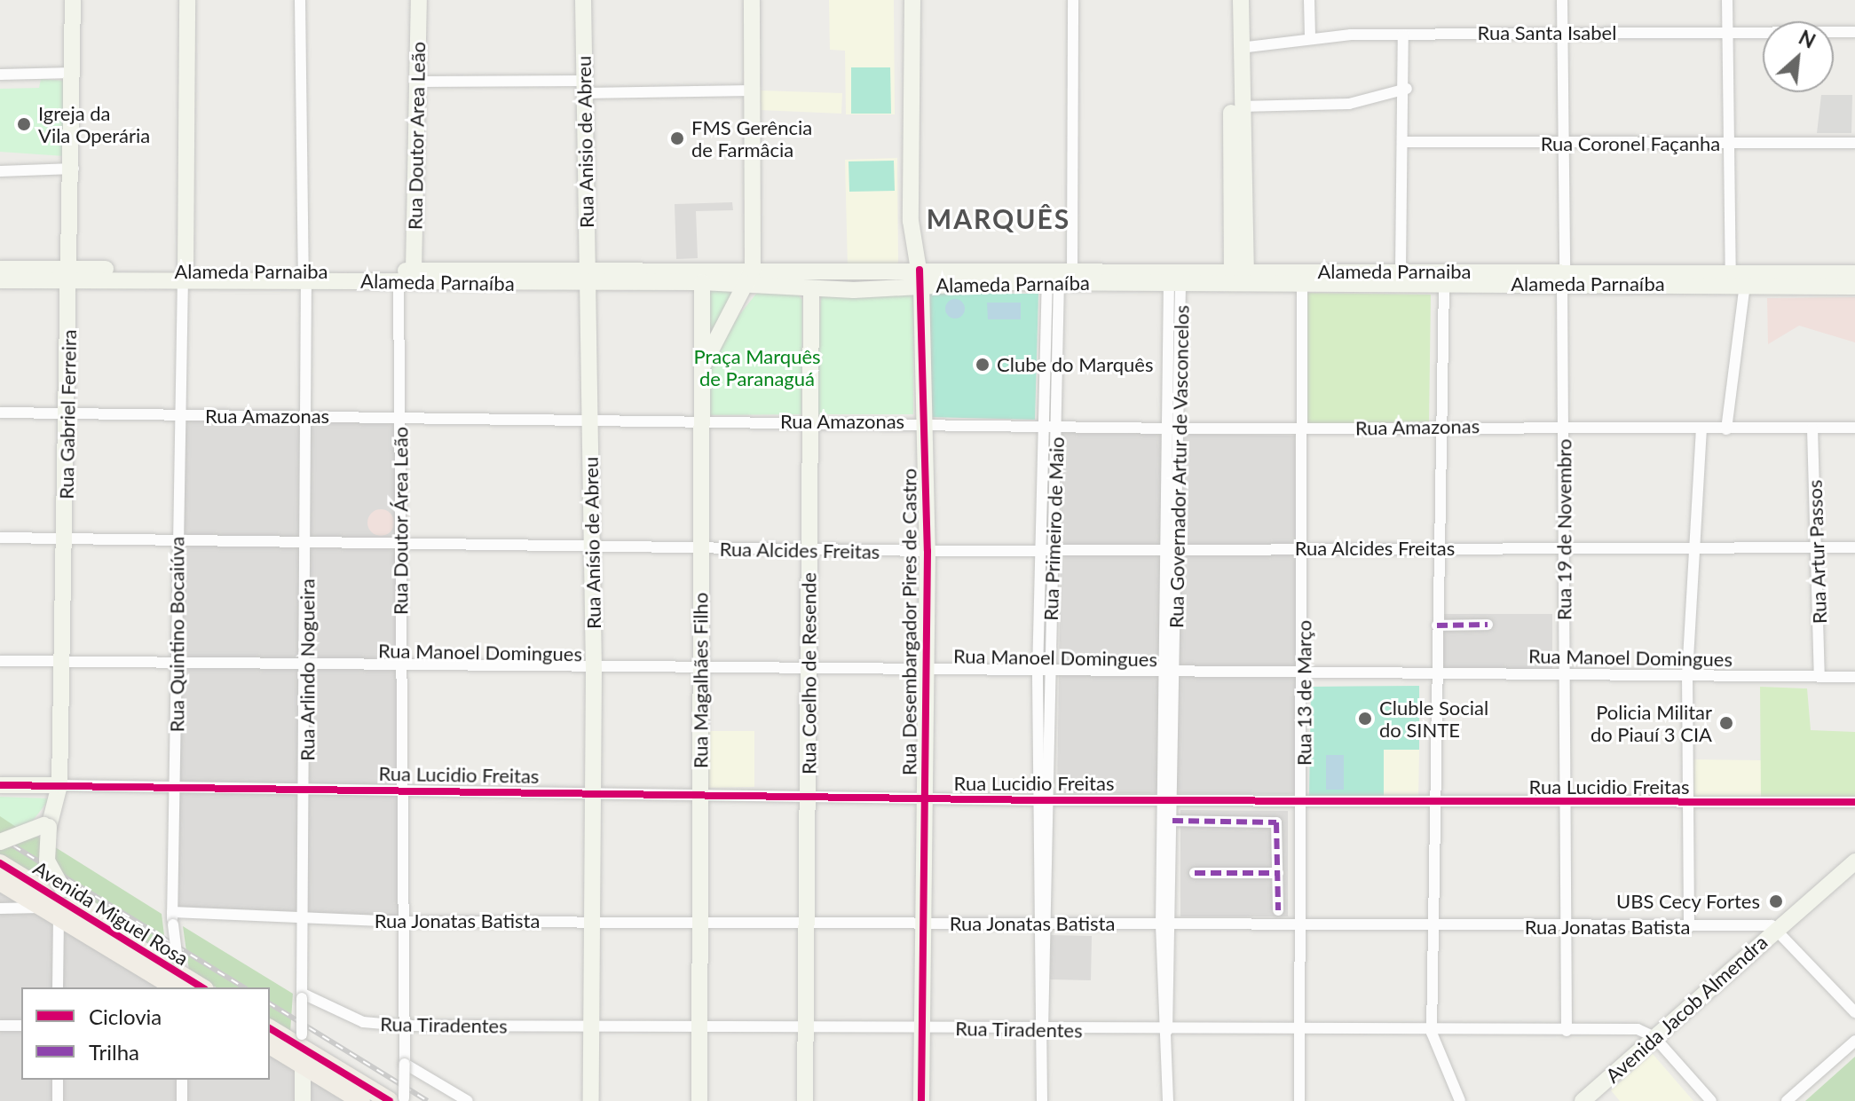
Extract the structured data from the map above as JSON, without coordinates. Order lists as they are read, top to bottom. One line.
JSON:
{"streets":{"main road":["Rua Doutor Area Leão","Rua Anisio de Abreu","Alameda Parnaiba","Alameda Parnaíba","Rua Gabriel Ferreira","Rua Anísio de Abreu","Rua Desembargador Pires de Castro","Rua Quintino Bocaiúva","Rua Arlindo Nogueira","Rua Coelho de Resende","Rua Magalhães Filho","Rua Lucidio Freitas","Avenida Miguel Rosa","Avenida Jacob Almendra"],"street":["Rua Santa Isabel","Rua Coronel Façanha","Rua Amazonas","Rua Governador Artur de Vasconcelos","Rua Doutor Área Leão","Rua Primeiro de Maio","Rua 19 de Novembro","Rua Alcides Freitas","Rua Artur Passos","Rua Manoel Domingues","Rua 13 de Março","Rua Jonatas Batista","Rua Tiradentes"]},"crossings":[["Rua Santa Isabel","Rua 19 de Novembro"],["Rua Doutor Area Leão","Alameda Parnaiba"],["Rua Anisio de Abreu","Alameda Parnaiba"],["Rua Anisio de Abreu","Alameda Parnaíba"],["Rua Anisio de Abreu","Rua Anísio de Abreu"],["Rua Coronel Façanha","Rua 19 de Novembro"],["Alameda Parnaiba","Alameda Parnaíba"],["Alameda Parnaiba","Rua 19 de Novembro"],["Alameda Parnaiba","Rua Anísio de Abreu"],["Alameda Parnaiba","Rua Quintino Bocaiúva"],["Alameda Parnaiba","Rua Arlindo Nogueira"],["Alameda Parnaíba","Rua Governador Artur de Vasconcelos"],["Alameda Parnaíba","Rua Doutor Área Leão"],["Alameda Parnaíba","Rua Primeiro de Maio"],["Alameda Parnaíba","Rua 19 de Novembro"],["Alameda Parnaíba","Rua Anísio de Abreu"],["Alameda Parnaíba","Rua Desembargador Pires de Castro"],["Alameda Parnaíba","Rua Arlindo Nogueira"],["Alameda Parnaíba","Rua Coelho de Resende"],["Alameda Parnaíba","Rua Magalhães Filho"],["Alameda Parnaíba","Rua 13 de Março"],["Rua Gabriel Ferreira","Rua Amazonas"],["Rua Gabriel Ferreira","Rua Alcides Freitas"],["Rua Gabriel Ferreira","Rua Manoel Domingues"],["Rua Gabriel Ferreira","Rua Lucidio Freitas"],["Rua Gabriel Ferreira","Avenida Miguel Rosa"],["Rua Amazonas","Rua Governador Artur de Vasconcelos"],["Rua Amazonas","Rua Doutor Área Leão"],["Rua Amazonas","Rua Primeiro de Maio"],["Rua Amazonas","Rua 19 de Novembro"],["Rua Amazonas","Rua Anísio de Abreu"],["Rua Amazonas","Rua Artur Passos"],["Rua Amazonas","Rua Desembargador Pires de Castro"],["Rua Amazonas","Rua Quintino Bocaiúva"],["Rua Amazonas","Rua Arlindo Nogueira"],["Rua Amazonas","Rua Coelho de Resende"],["Rua Amazonas","Rua Magalhães Filho"],["Rua Amazonas","Rua 13 de Março"],["Rua Governador Artur de Vasconcelos","Rua Alcides Freitas"],["Rua Governador Artur de Vasconcelos","Rua Manoel Domingues"],["Rua Governador Artur de Vasconcelos","Rua Lucidio Freitas"],["Rua Governador Artur de Vasconcelos","Rua Jonatas Batista"],["Rua Governador Artur de Vasconcelos","Rua Tiradentes"],["Rua Doutor Área Leão","Rua Alcides Freitas"],["Rua Doutor Área Leão","Rua Manoel Domingues"],["Rua Doutor Área Leão","Rua Lucidio Freitas"],["Rua Doutor Área Leão","Rua Jonatas Batista"],["Rua Doutor Área Leão","Rua Tiradentes"],["Rua Primeiro de Maio","Rua Alcides Freitas"],["Rua Primeiro de Maio","Rua Manoel Domingues"],["Rua Primeiro de Maio","Rua Lucidio Freitas"],["Rua Primeiro de Maio","Rua Jonatas Batista"],["Rua Primeiro de Maio","Rua Tiradentes"],["Rua 19 de Novembro","Rua Alcides Freitas"],["Rua 19 de Novembro","Rua Manoel Domingues"],["Rua 19 de Novembro","Rua Lucidio Freitas"],["Rua 19 de Novembro","Rua Jonatas Batista"],["Rua 19 de Novembro","Rua Tiradentes"],["Rua Anísio de Abreu","Rua Alcides Freitas"],["Rua Anísio de Abreu","Rua Manoel Domingues"],["Rua Anísio de Abreu","Rua Lucidio Freitas"],["Rua Anísio de Abreu","Rua Jonatas Batista"],["Rua Anísio de Abreu","Rua Tiradentes"],["Rua Alcides Freitas","Rua Artur Passos"],["Rua Alcides Freitas","Rua Desembargador Pires de Castro"],["Rua Alcides Freitas","Rua Quintino Bocaiúva"],["Rua Alcides Freitas","Rua Arlindo Nogueira"],["Rua Alcides Freitas","Rua Coelho de Resende"],["Rua Alcides Freitas","Rua Magalhães Filho"],["Rua Alcides Freitas","Rua 13 de Março"],["Rua Artur Passos","Rua Manoel Domingues"],["Rua Desembargador Pires de Castro","Rua Manoel Domingues"],["Rua Desembargador Pires de Castro","Rua Lucidio Freitas"],["Rua Desembargador Pires de Castro","Rua Jonatas Batista"],["Rua Desembargador Pires de Castro","Rua Tiradentes"],["Rua Quintino Bocaiúva","Rua Manoel Domingues"],["Rua Quintino Bocaiúva","Rua Lucidio Freitas"],["Rua Quintino Bocaiúva","Avenida Miguel Rosa"],["Rua Quintino Bocaiúva","Rua Jonatas Batista"],["Rua Manoel Domingues","Rua Arlindo Nogueira"],["Rua Manoel Domingues","Rua Coelho de Resende"],["Rua Manoel Domingues","Rua Magalhães Filho"],["Rua Manoel Domingues","Rua 13 de Março"],["Rua Arlindo Nogueira","Rua Lucidio Freitas"],["Rua Arlindo Nogueira","Rua Jonatas Batista"],["Rua Arlindo Nogueira","Rua Tiradentes"],["Rua Coelho de Resende","Rua Lucidio Freitas"],["Rua Coelho de Resende","Rua Jonatas Batista"],["Rua Coelho de Resende","Rua Tiradentes"],["Rua Magalhães Filho","Rua Lucidio Freitas"],["Rua Magalhães Filho","Rua Jonatas Batista"],["Rua Magalhães Filho","Rua Tiradentes"],["Rua 13 de Março","Rua Lucidio Freitas"],["Rua 13 de Março","Rua Jonatas Batista"],["Rua 13 de Março","Rua Tiradentes"],["Rua Jonatas Batista","Avenida Jacob Almendra"],["Avenida Jacob Almendra","Rua Tiradentes"]],"districts":["MARQUÊS"],"parks":["Praça Marquês de Paranaguá"],"places":["Igreja da Vila Operária","FMS Gerência de Farmâcia","Clube do Marquês","Cluble Social do SINTE","Policia Militar do Piauí 3 CIA","UBS Cecy Fortes"],"legend":["Ciclovia","Trilha"],"north":"top right"}
